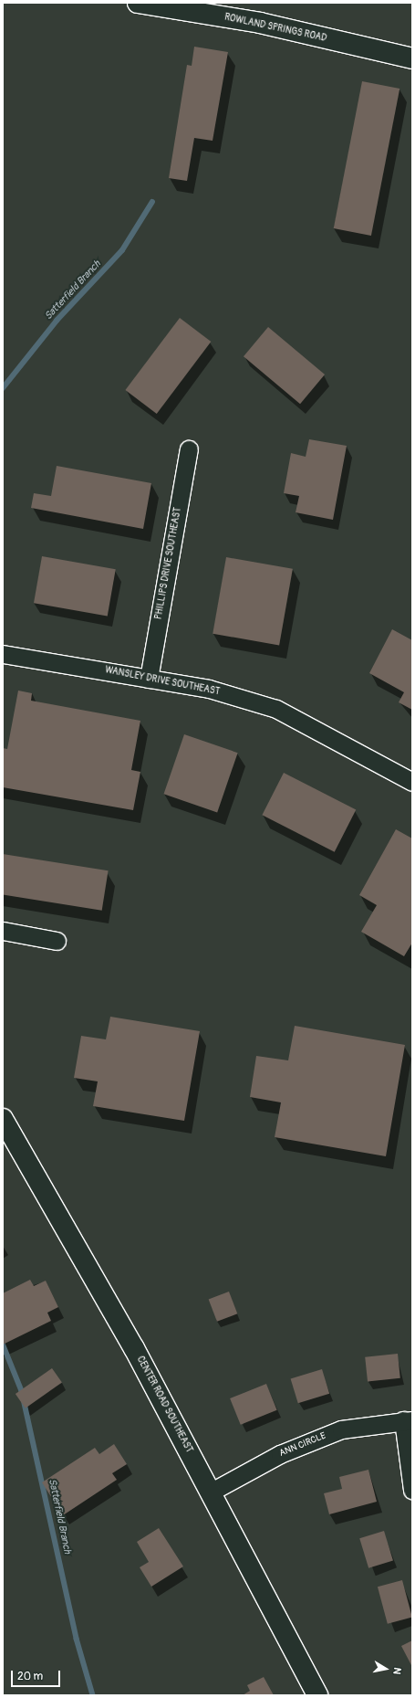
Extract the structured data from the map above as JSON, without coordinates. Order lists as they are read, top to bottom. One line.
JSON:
{"streets":{"street":["ROWLAND SPRINGS ROAD","PHILLIPS DRIVE SOUTHEAST","WANSLEY DRIVE SOUTHEAST","CENTER ROAD SOUTHEAST","ANN CIRCLE"]},"crossings":[["PHILLIPS DRIVE SOUTHEAST","WANSLEY DRIVE SOUTHEAST"],["CENTER ROAD SOUTHEAST","ANN CIRCLE"]],"water":["Satterfield Branch"],"scale_bar":"20 m","north":"right"}
